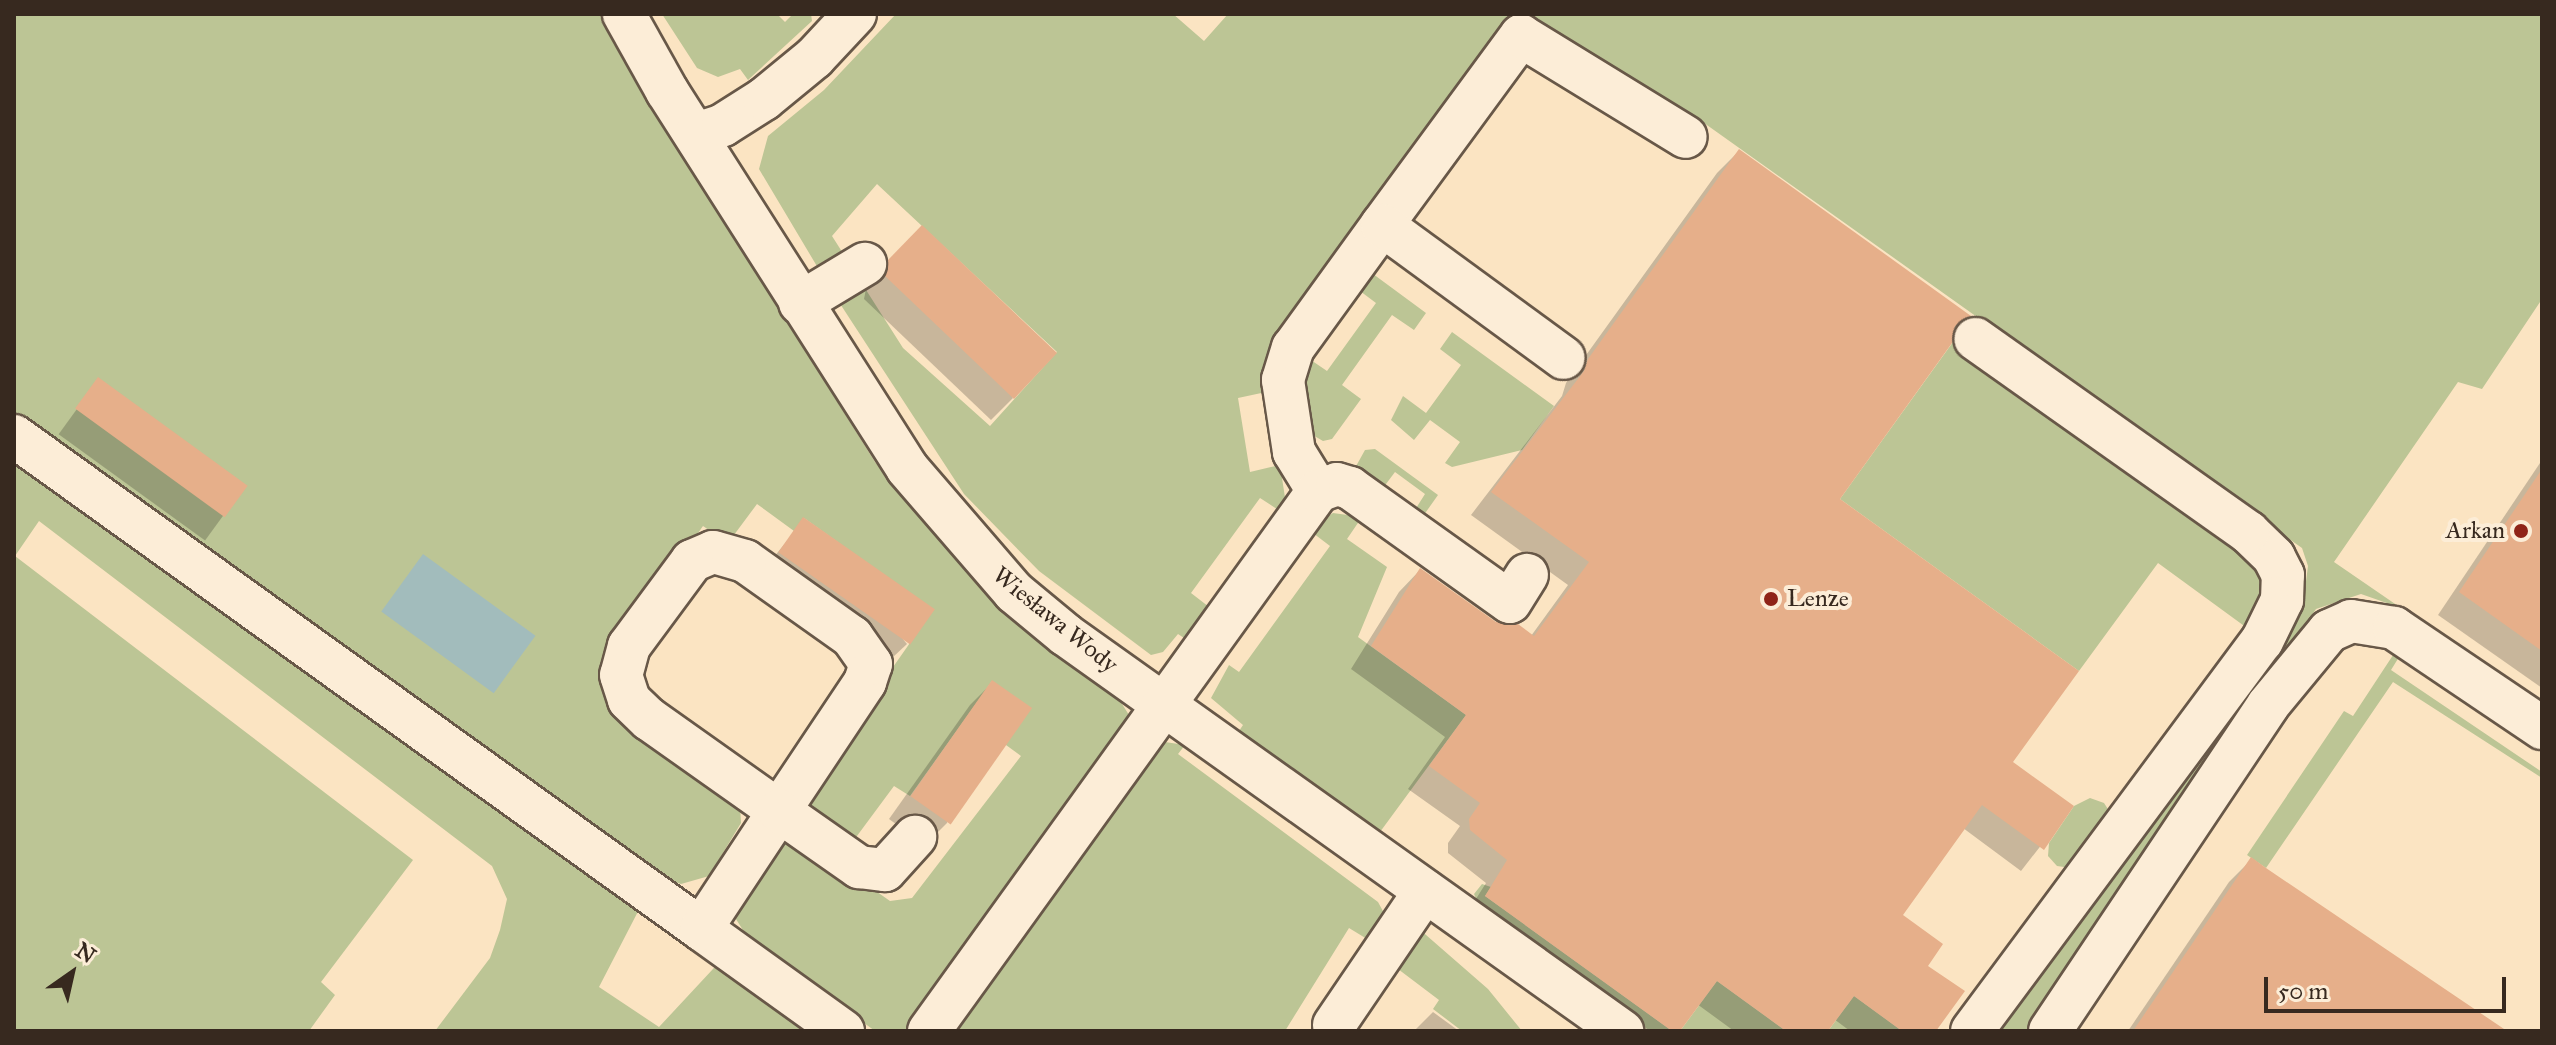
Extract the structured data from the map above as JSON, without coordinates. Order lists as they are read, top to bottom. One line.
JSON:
{"streets":{"street":["Wiesława Wody"]},"places":["Arkan","Lenze"],"scale_bar":"50 m","north":"top right"}
